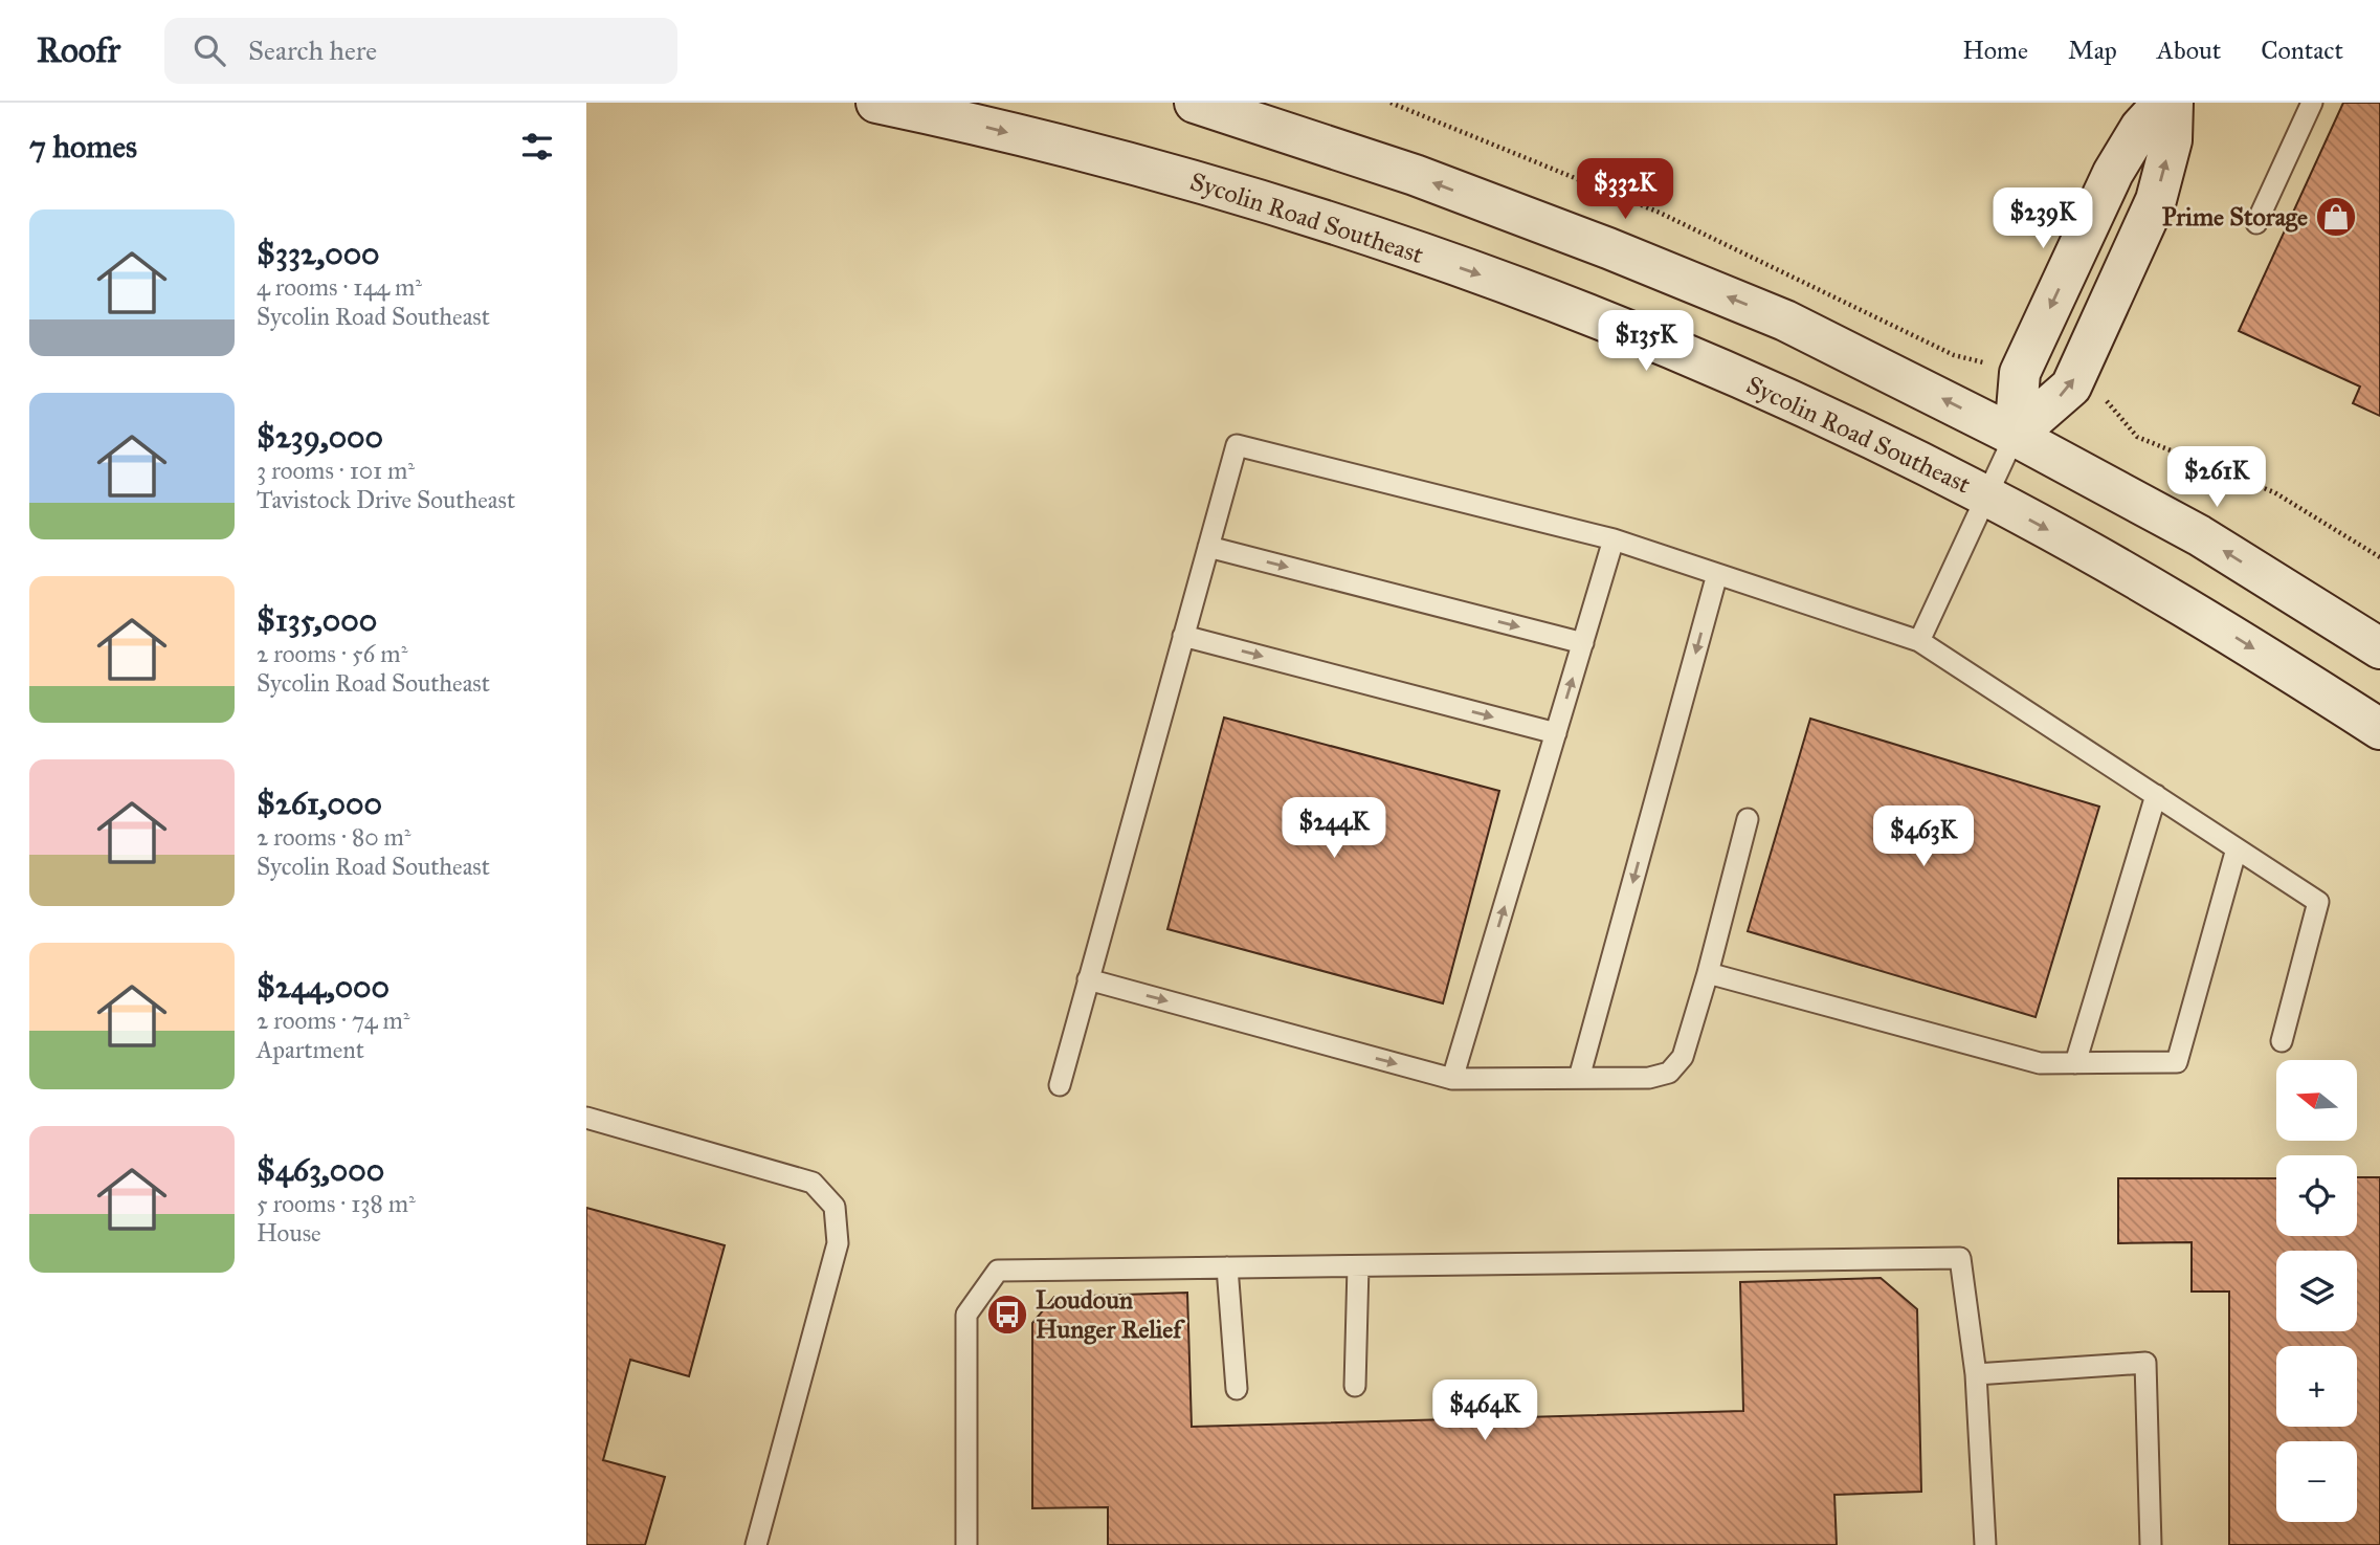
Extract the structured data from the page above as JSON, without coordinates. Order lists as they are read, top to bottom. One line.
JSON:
{"streets":{"main road":["Sycolin Road Southeast"]},"places":{"shop":["Prime Storage"],"bus stop":["Loudoun Hunger Relief"]},"north":"left","page":{"header":"Roofr","search":"Search here","nav":["Home","Map","About","Contact"],"heading":"7 homes","price":["$332K","$239K","$135K","$261K","$244K","$463K","$464K"],"list":[{"name":"$332,000","note":"4 rooms · 144 m² · Sycolin Road Southeast"},{"name":"$239,000","note":"3 rooms · 101 m² · Tavistock Drive Southeast"},{"name":"$135,000","note":"2 rooms · 56 m² · Sycolin Road Southeast"},{"name":"$261,000","note":"2 rooms · 80 m² · Sycolin Road Southeast"},{"name":"$244,000","note":"2 rooms · 74 m² · Apartment"},{"name":"$463,000","note":"5 rooms · 138 m² · House"}],"map_buttons":["+","−"]}}
